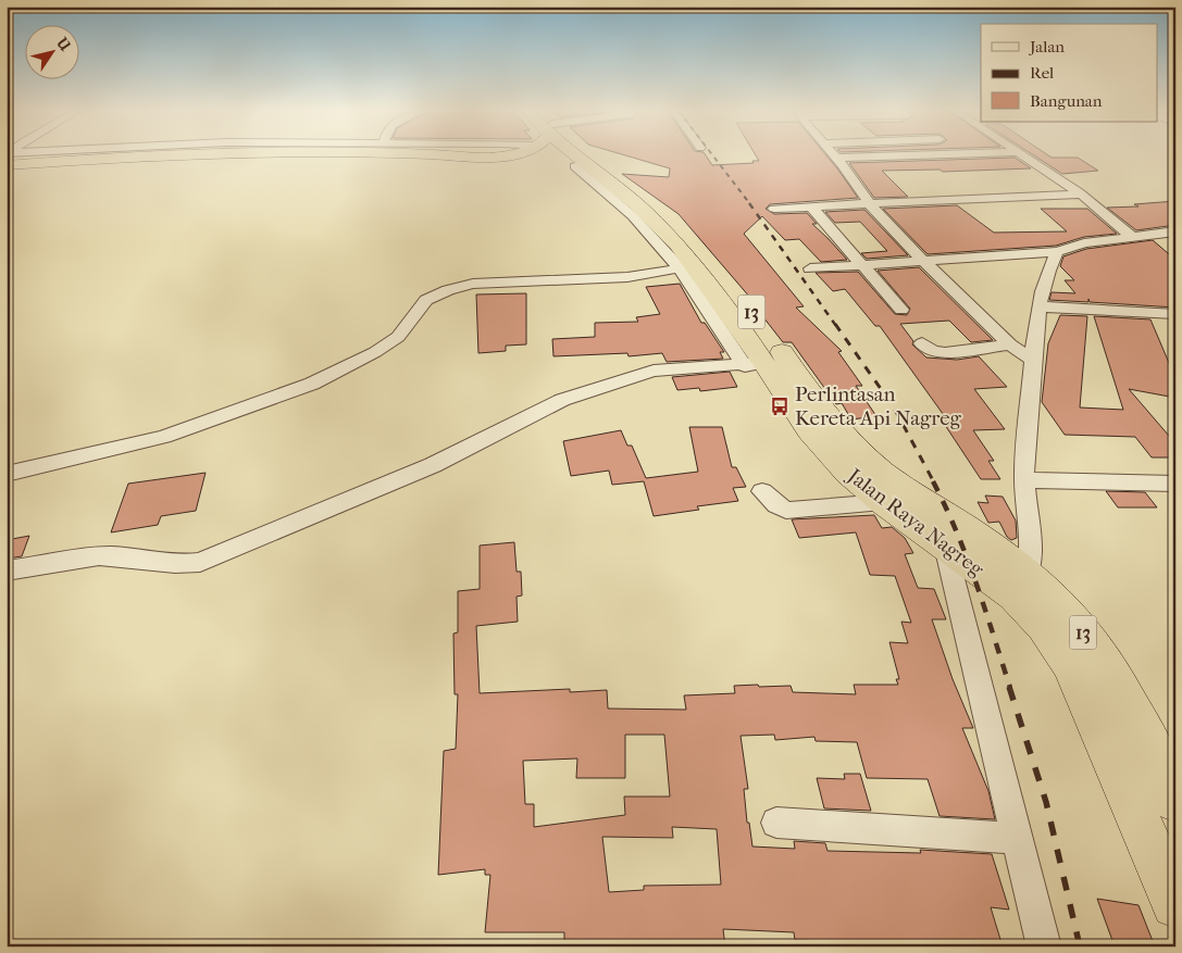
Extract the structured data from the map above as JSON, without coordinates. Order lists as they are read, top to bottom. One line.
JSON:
{"streets":{"highway":["13","Jalan Raya Nagreg"]},"places":{"bus stop":["Perlintasan Kereta Api Nagreg"]},"legend":["Jalan","Rel","Bangunan"],"north":"top right"}
